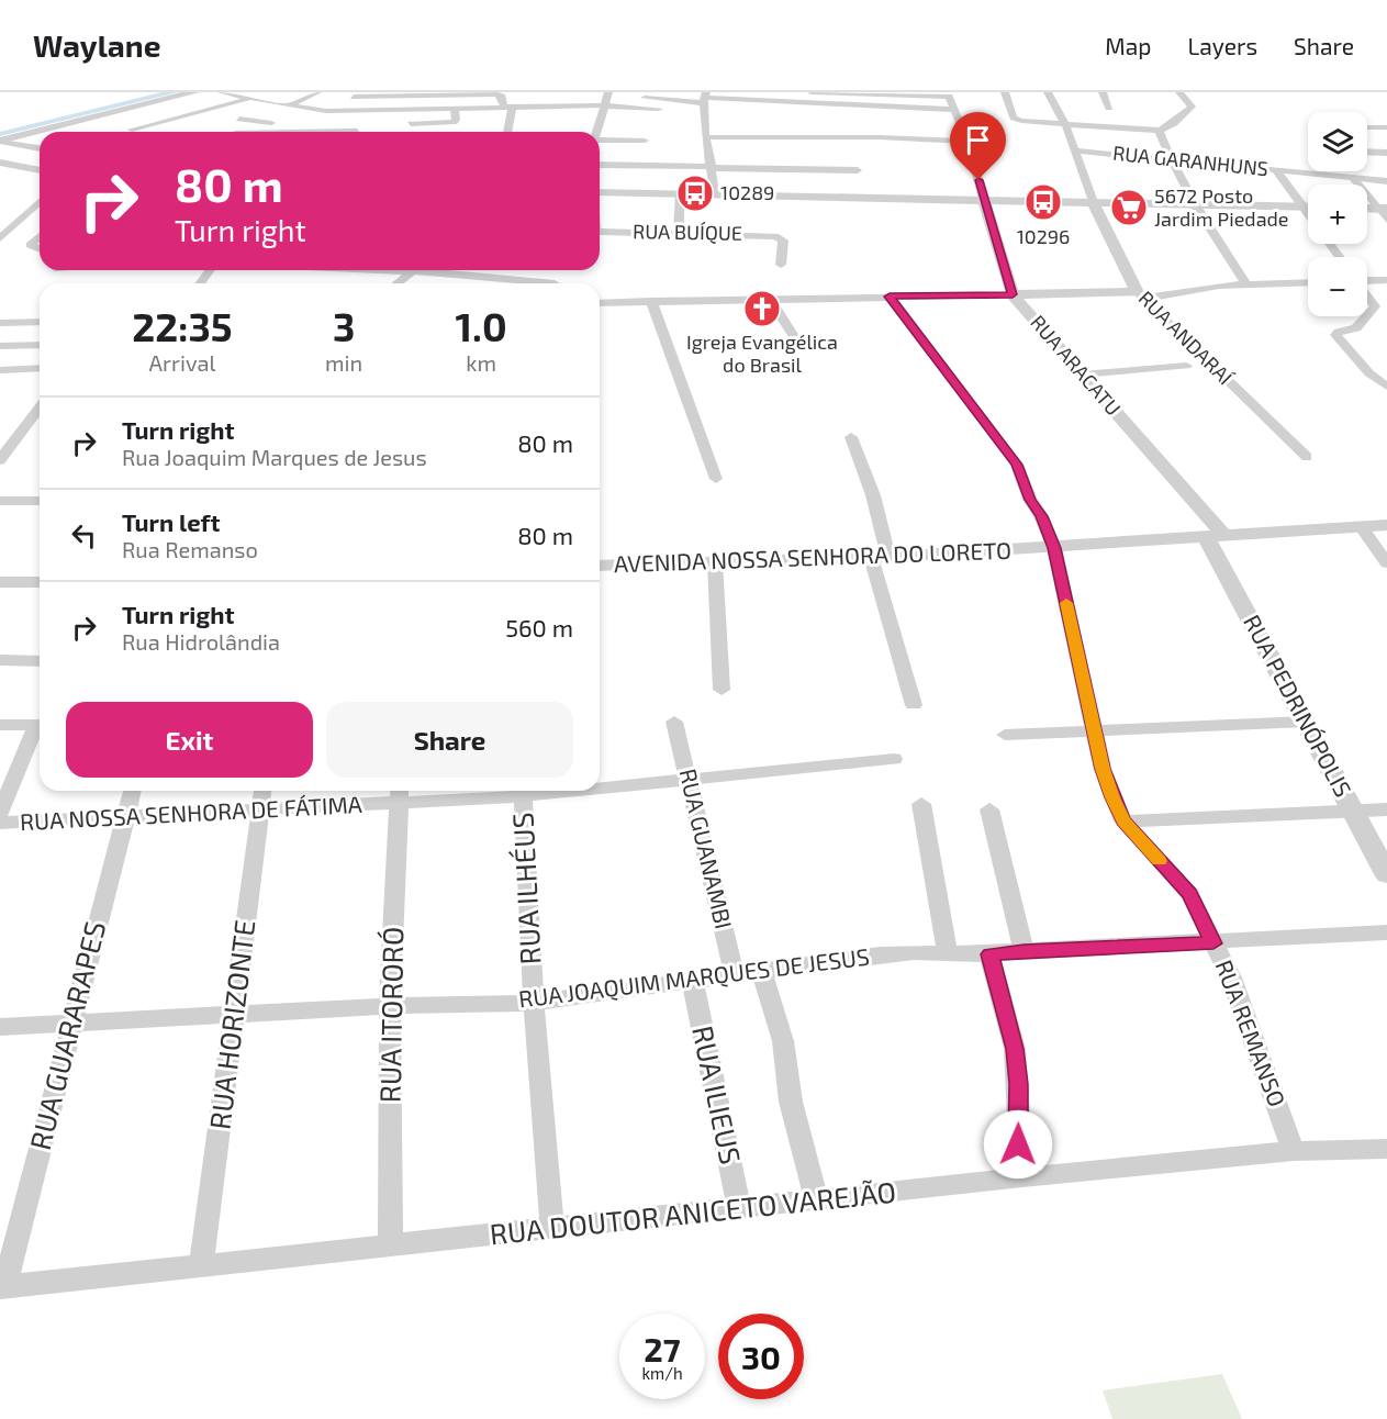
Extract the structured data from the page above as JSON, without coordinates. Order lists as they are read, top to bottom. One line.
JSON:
{"streets":{"street":["RUA GARANHUNS","RUA BUÍQUE","RUA ANDARAÍ","RUA ARACATU","AVENIDA NOSSA SENHORA DO LORETO","RUA PEDRINÓPOLIS","RUA NOSSA SENHORA DE FÁTIMA","RUA GUANAMBI","RUA ILHÉUS","RUA JOAQUIM MARQUES DE JESUS","RUA ITORORÓ","RUA HORIZONTE","RUA REMANSO","RUA GUARARAPES","RUA ILIEUS","RUA DOUTOR ANICETO VAREJÃO"]},"crossings":[["RUA GARANHUNS","RUA ANDARAÍ"],["RUA ARACATU","AVENIDA NOSSA SENHORA DO LORETO"],["RUA ARACATU","RUA PEDRINÓPOLIS"],["AVENIDA NOSSA SENHORA DO LORETO","RUA PEDRINÓPOLIS"],["AVENIDA NOSSA SENHORA DO LORETO","RUA REMANSO"],["RUA NOSSA SENHORA DE FÁTIMA","RUA GUANAMBI"],["RUA NOSSA SENHORA DE FÁTIMA","RUA ILHÉUS"],["RUA NOSSA SENHORA DE FÁTIMA","RUA ITORORÓ"],["RUA NOSSA SENHORA DE FÁTIMA","RUA HORIZONTE"],["RUA NOSSA SENHORA DE FÁTIMA","RUA GUARARAPES"],["RUA GUANAMBI","RUA JOAQUIM MARQUES DE JESUS"],["RUA ILHÉUS","RUA JOAQUIM MARQUES DE JESUS"],["RUA ILHÉUS","RUA DOUTOR ANICETO VAREJÃO"],["RUA JOAQUIM MARQUES DE JESUS","RUA ITORORÓ"],["RUA JOAQUIM MARQUES DE JESUS","RUA HORIZONTE"],["RUA JOAQUIM MARQUES DE JESUS","RUA REMANSO"],["RUA JOAQUIM MARQUES DE JESUS","RUA GUARARAPES"],["RUA JOAQUIM MARQUES DE JESUS","RUA ILIEUS"],["RUA ITORORÓ","RUA DOUTOR ANICETO VAREJÃO"],["RUA HORIZONTE","RUA DOUTOR ANICETO VAREJÃO"],["RUA REMANSO","RUA DOUTOR ANICETO VAREJÃO"],["RUA GUARARAPES","RUA DOUTOR ANICETO VAREJÃO"],["RUA ILIEUS","RUA DOUTOR ANICETO VAREJÃO"]],"places":{"bus stop":["10289","10296"],"supermarket":["5672 Posto Jardim Piedade"],"church":["Igreja Evangélica do Brasil"]},"page":{"header":"Waylane","nav":["Map","Layers","Share"],"map_buttons":["+","−"],"turn":["80 m","Turn right"],"eta":["22:35","Arrival","3","min","1.0","km"],"list":[{"name":"Turn right","note":"Rua Joaquim Marques de Jesus","value":"80 m"},{"name":"Turn left","note":"Rua Remanso","value":"80 m"},{"name":"Turn right","note":"Rua Hidrolândia","value":"560 m"}],"buttons":["Exit","Share"],"speed":"27 km/h","limit":"30"}}
